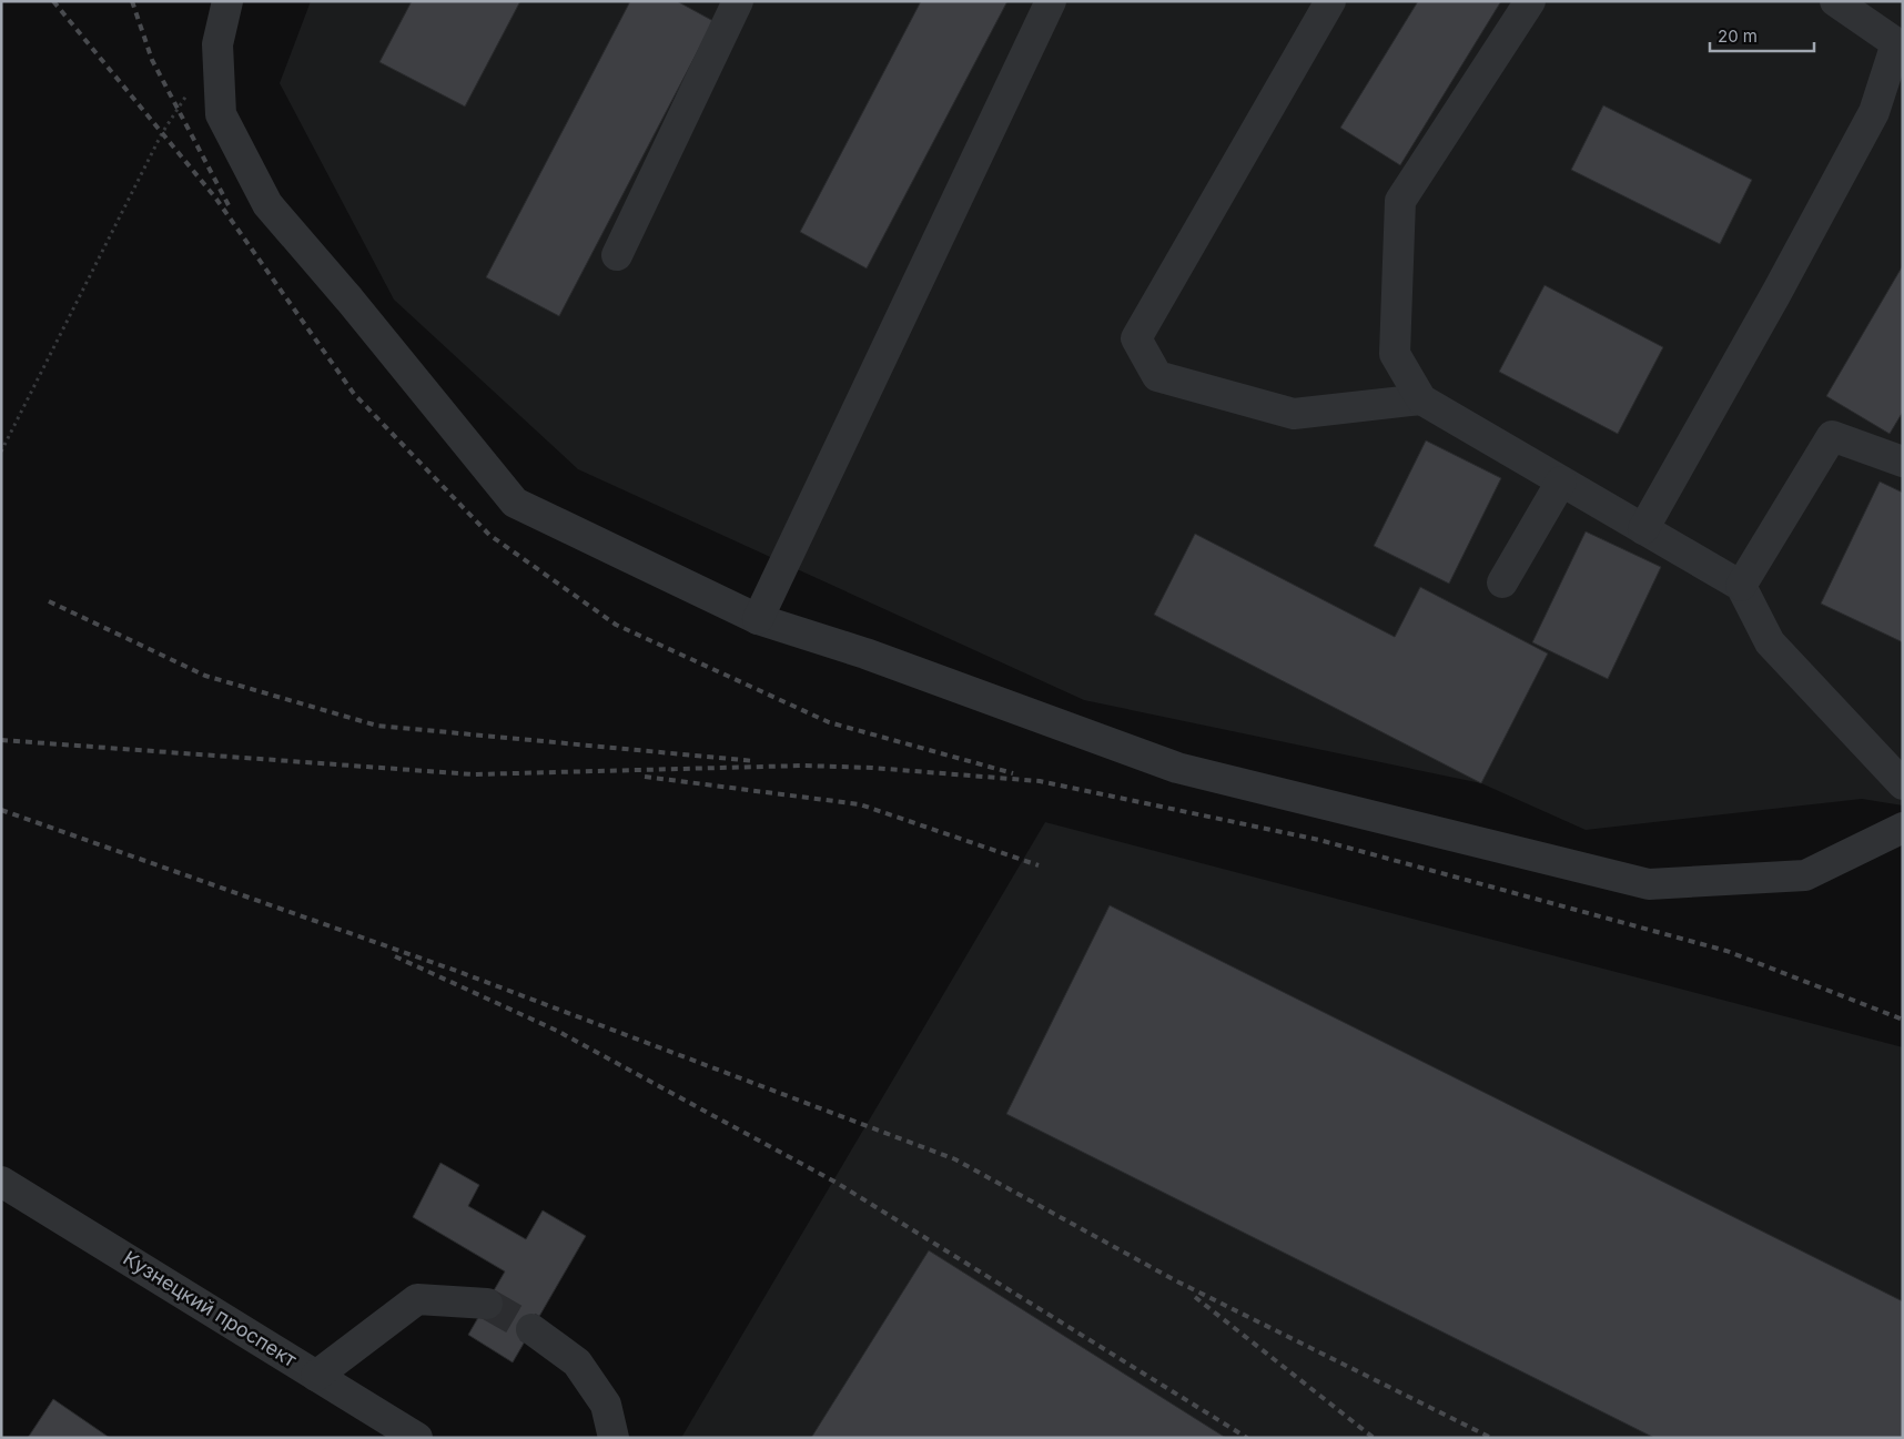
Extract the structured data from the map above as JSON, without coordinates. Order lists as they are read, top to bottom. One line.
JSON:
{"streets":{"street":["Кузнецкий проспект"]},"scale_bar":"20 m"}
